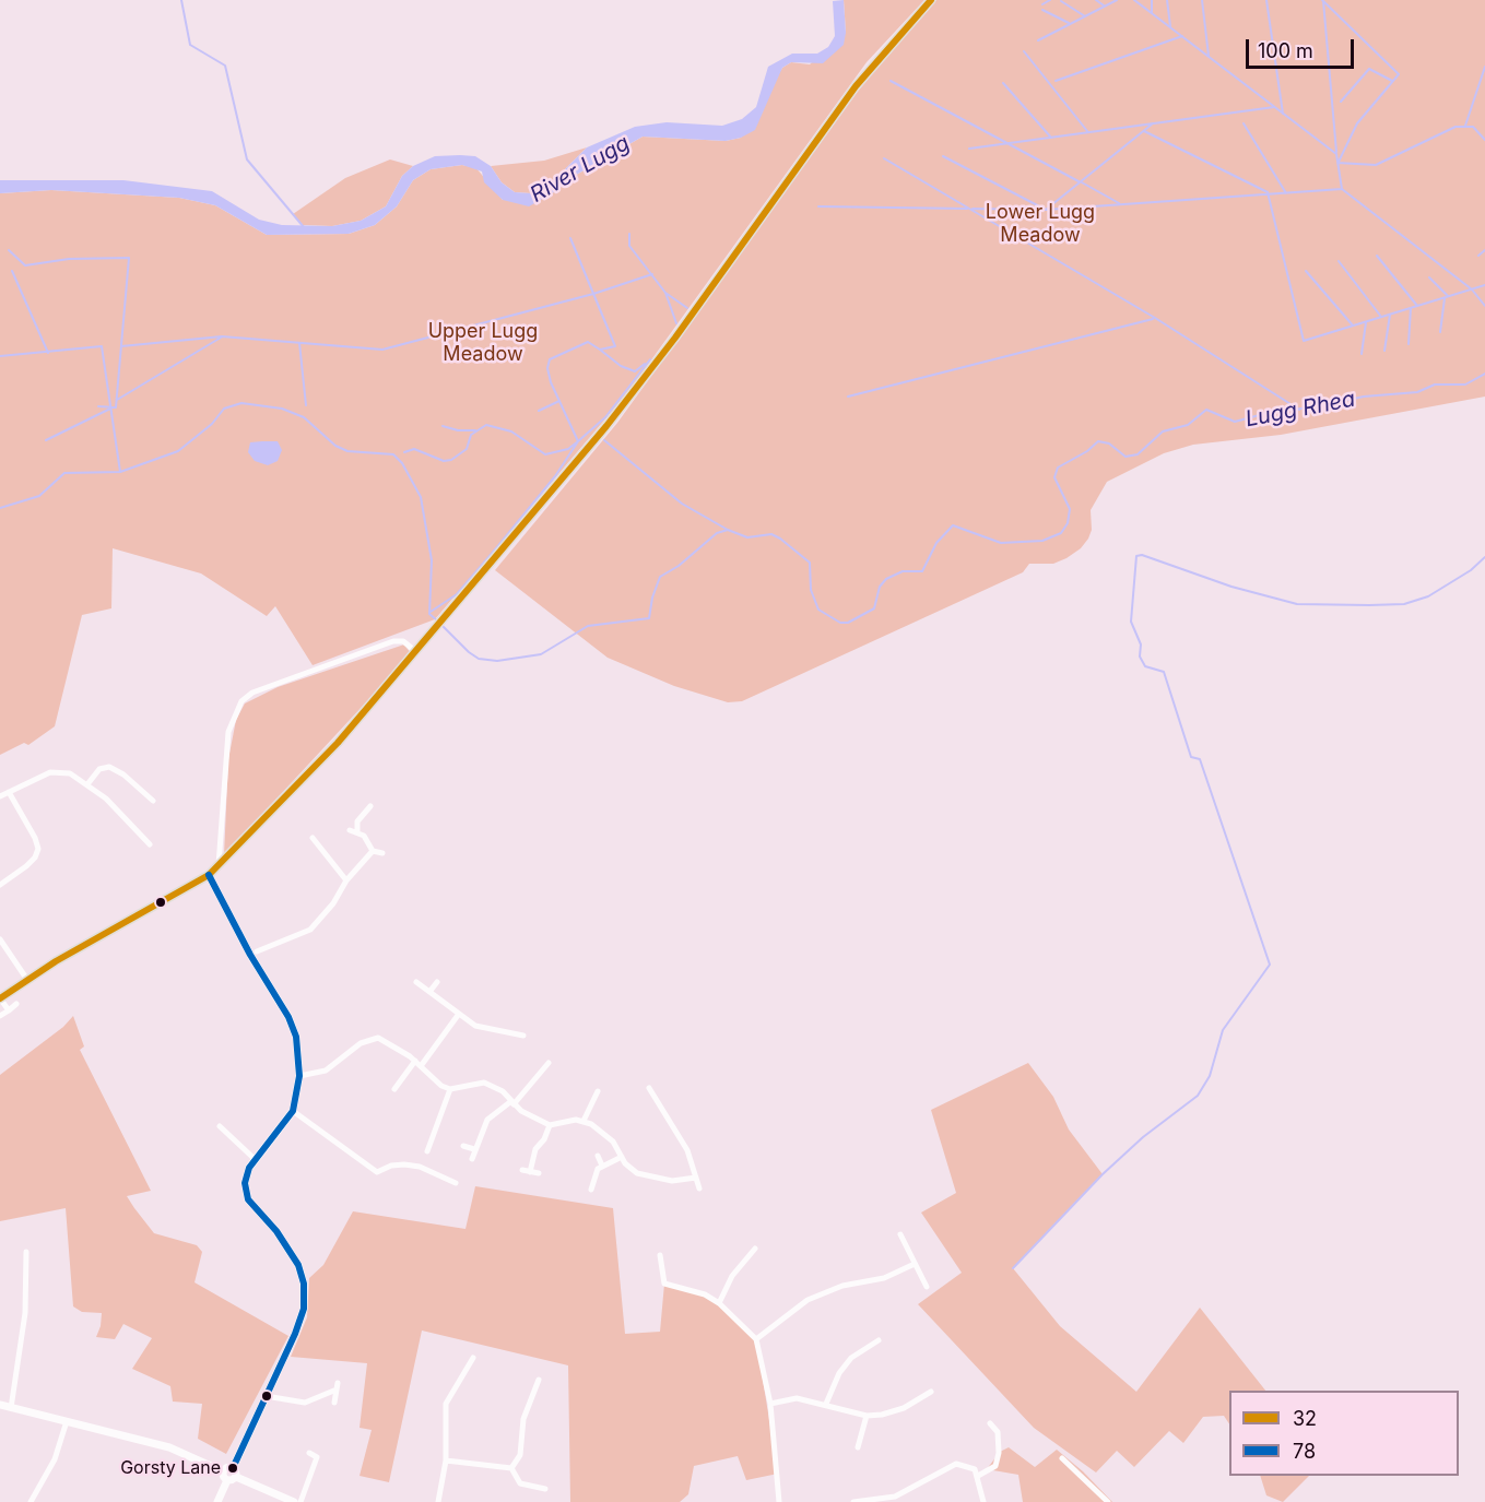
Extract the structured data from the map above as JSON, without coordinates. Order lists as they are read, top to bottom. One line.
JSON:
{"water":["River Lugg","Lugg Rhea"],"parks":["Lower Lugg Meadow","Upper Lugg Meadow"],"places":["Gorsty Lane"],"lines":["transit line 32","transit line 78"],"legend":["32","78"],"scale_bar":"100 m"}
